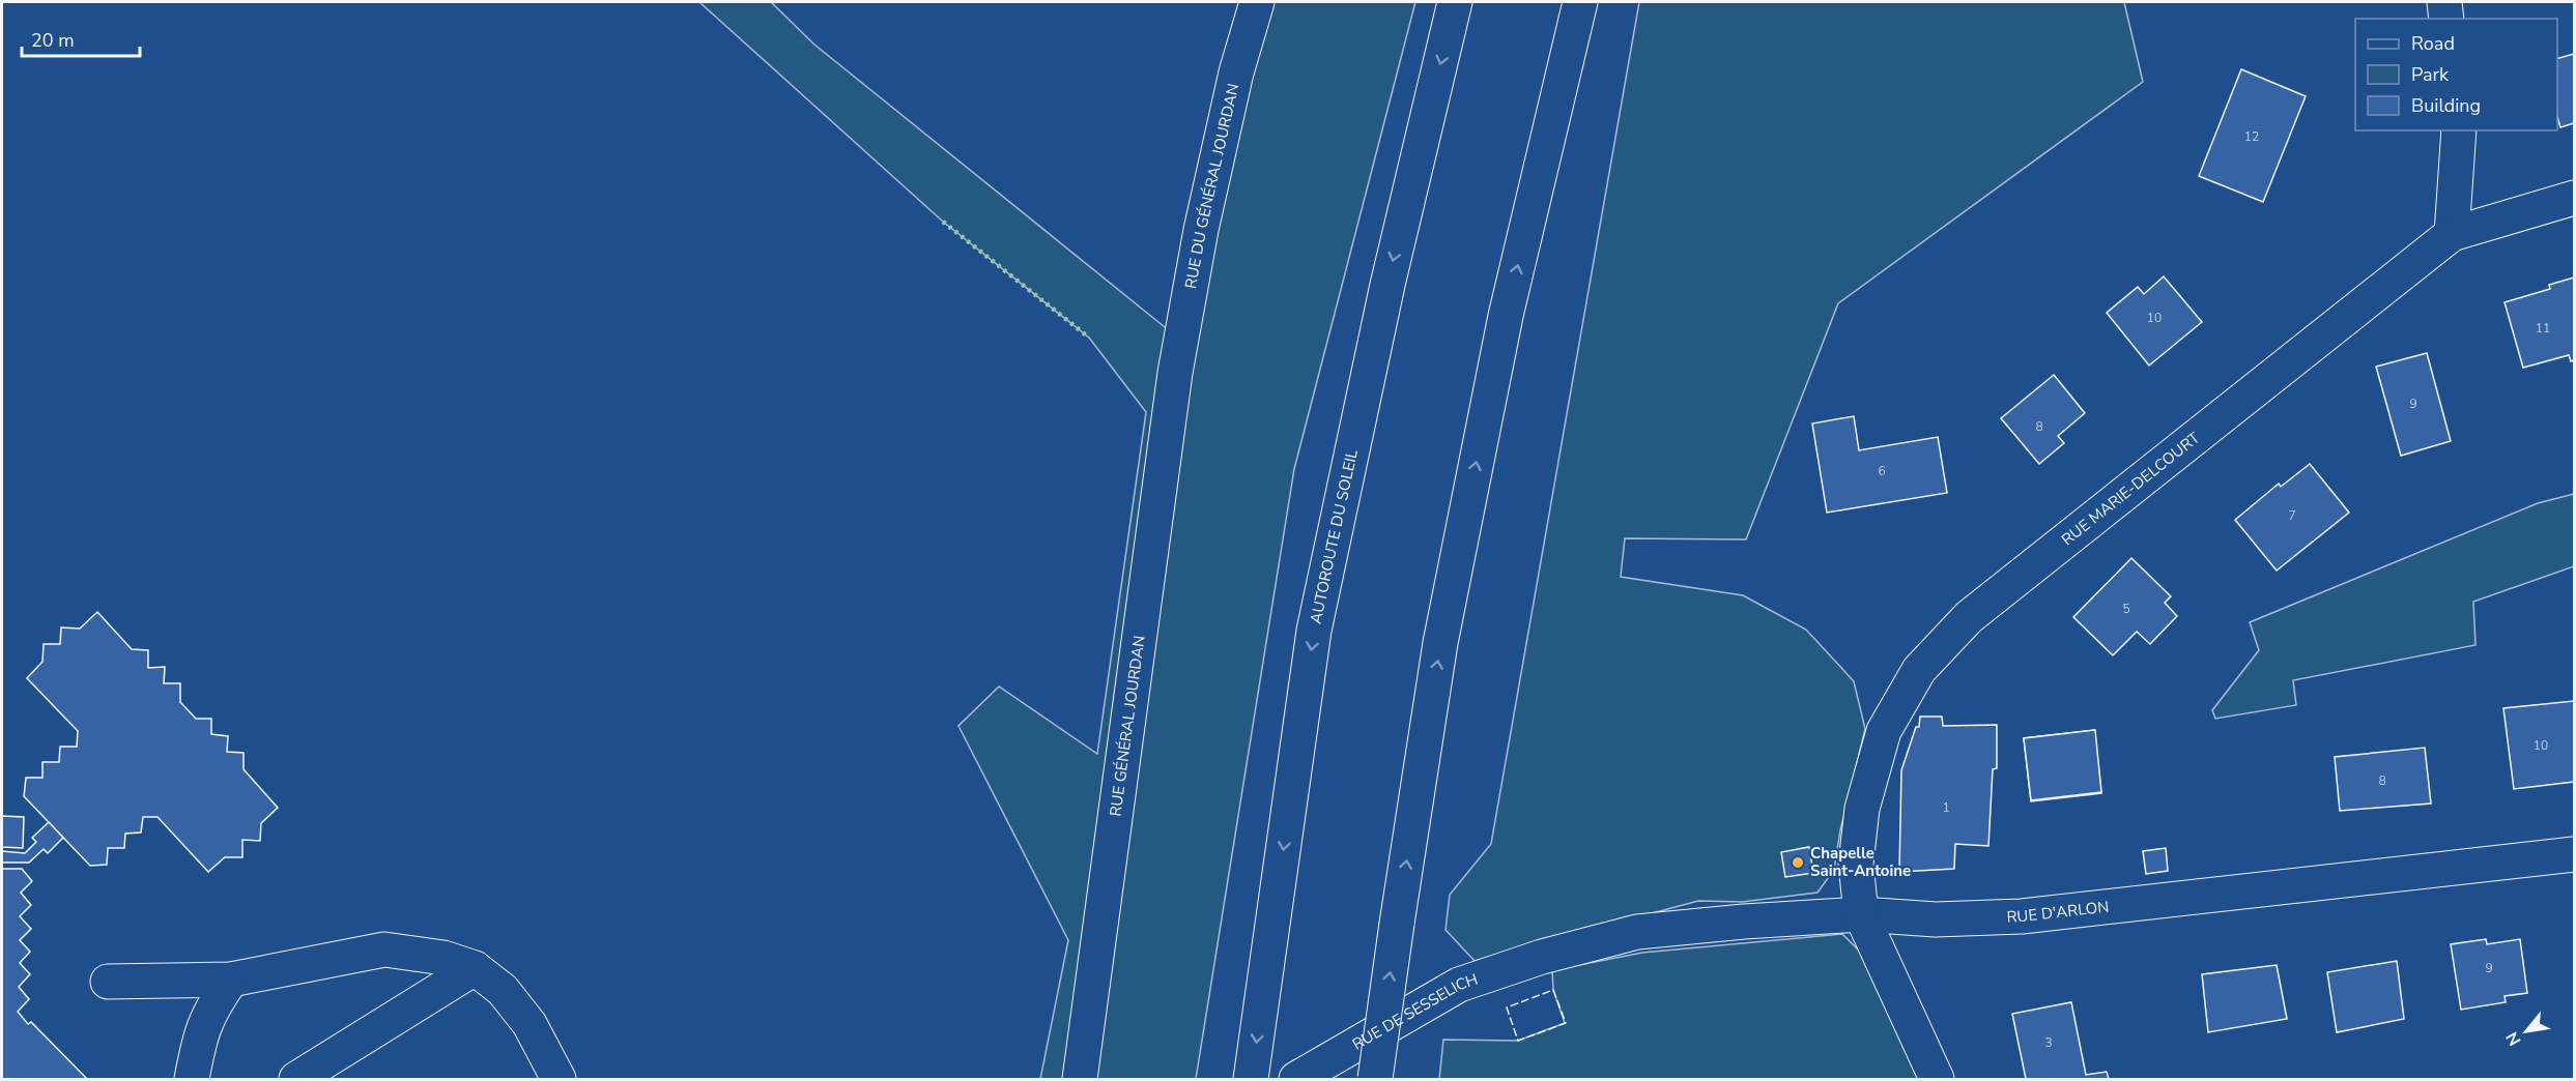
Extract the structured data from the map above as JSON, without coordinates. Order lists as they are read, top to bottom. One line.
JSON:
{"streets":{"main road":["RUE DU GÉNÉRAL JOURDAN","RUE MARIE-DELCOURT","AUTOROUTE DU SOLEIL","RUE GÉNÉRAL JOURDAN","RUE D'ARLON","RUE DE SESSELICH"]},"crossings":[["RUE DU GÉNÉRAL JOURDAN","RUE GÉNÉRAL JOURDAN"],["RUE MARIE-DELCOURT","RUE D'ARLON"],["RUE D'ARLON","RUE DE SESSELICH"]],"places":["Chapelle Saint-Antoine"],"house_numbers":["12","10","11","9","8","6","7","5","10","8","1","9","3"],"legend":["Road","Park","Building"],"scale_bar":"20 m","north":"bottom left"}
